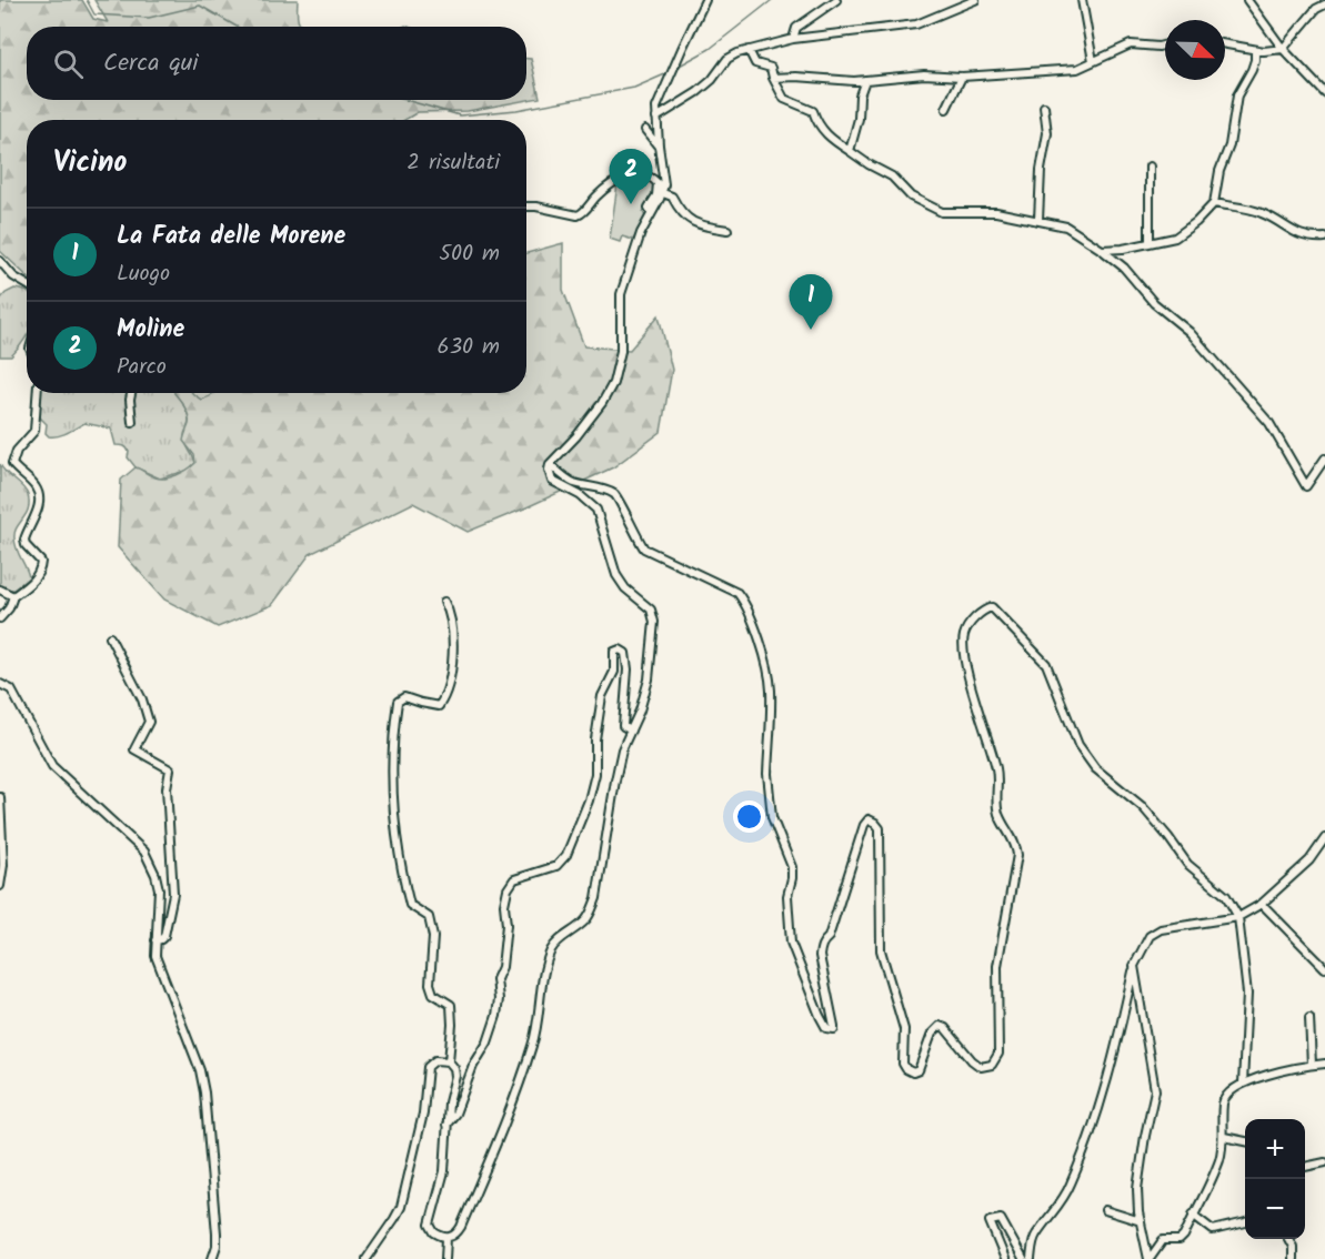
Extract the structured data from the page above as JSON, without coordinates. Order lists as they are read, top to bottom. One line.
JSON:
{"north":"bottom right","page":{"search":"Cerca qui","heading":["Vicino","2 risultati"],"pins":["2","1"],"list":[{"mark":"1","name":"La Fata delle Morene","note":"Luogo","value":"500 m"},{"mark":"2","name":"Moline","note":"Parco","value":"630 m"}],"map_buttons":["+","−"]}}
